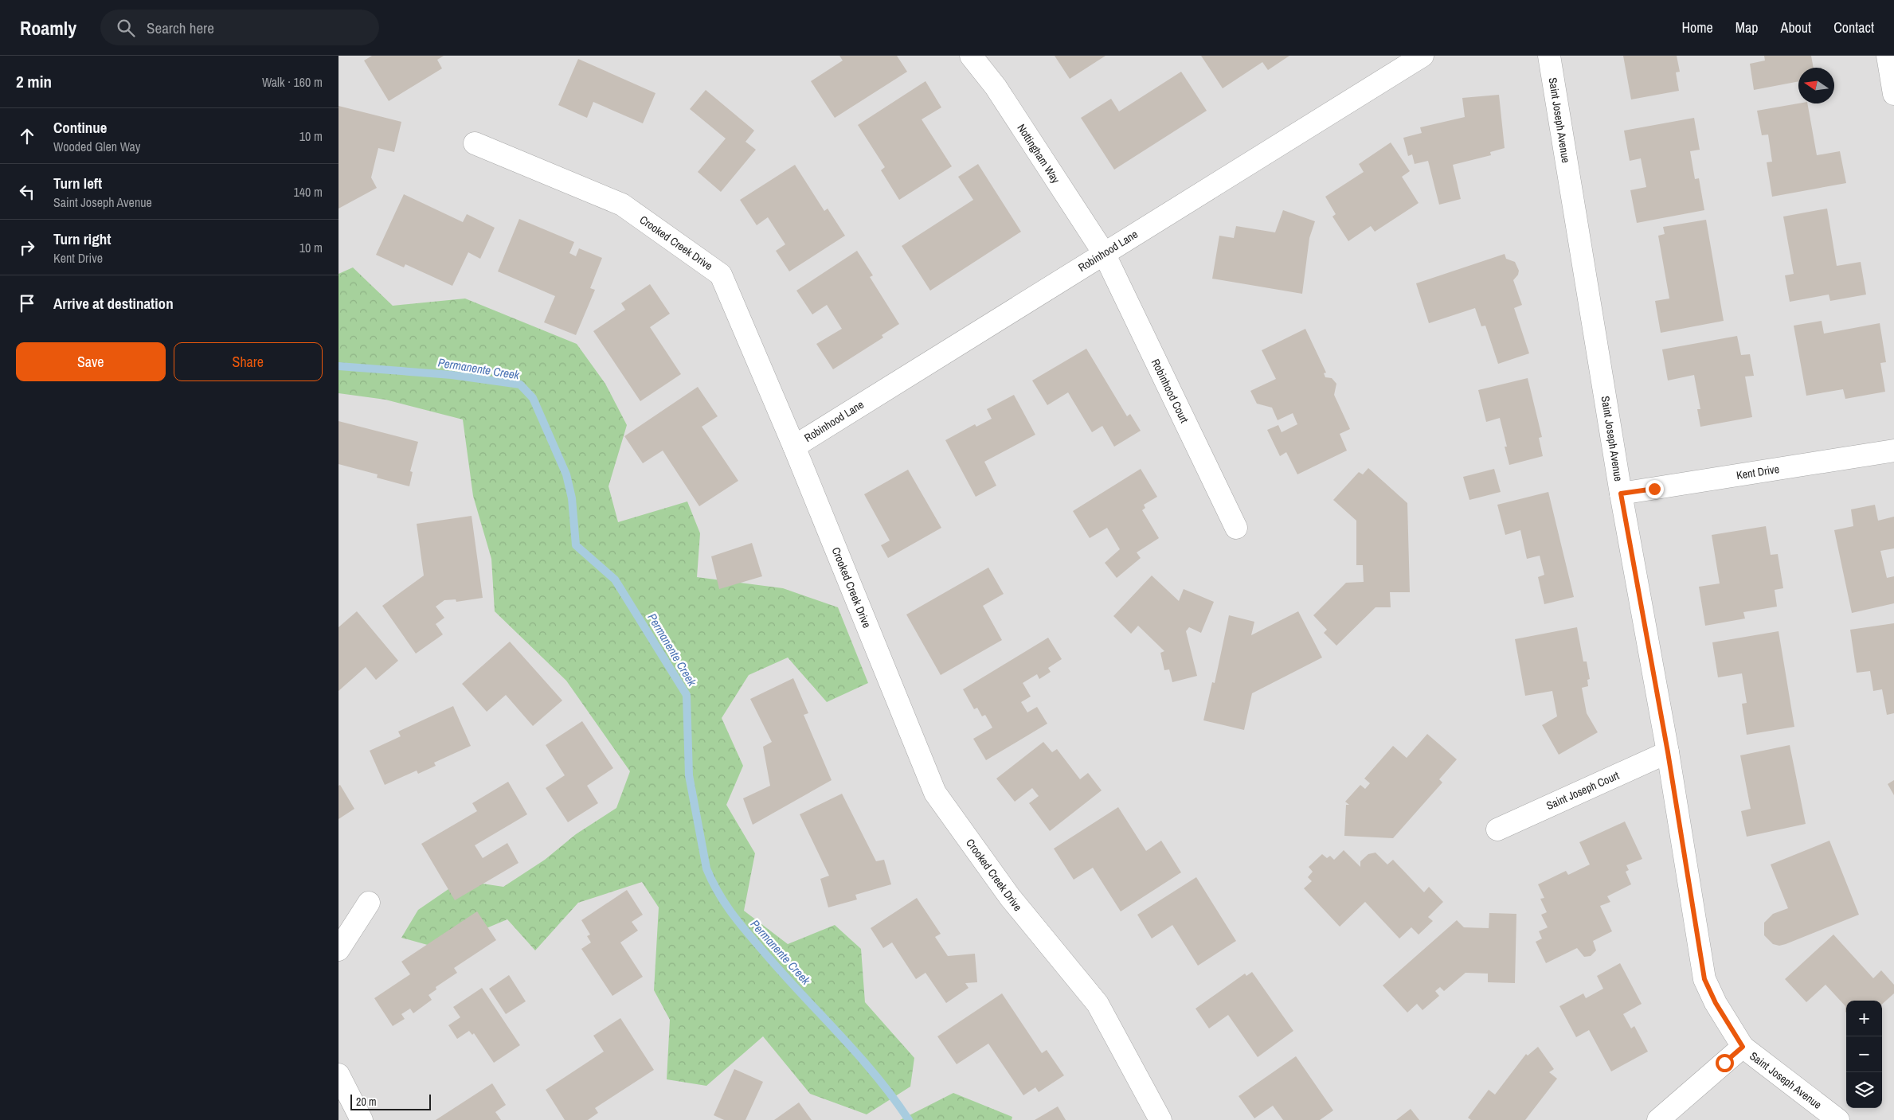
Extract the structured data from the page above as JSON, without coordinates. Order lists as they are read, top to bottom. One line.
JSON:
{"streets":{"street":["Saint Joseph Avenue","Nottingham Way","Crooked Creek Drive","Robinhood Lane","Robinhood Court","Kent Drive","Saint Joseph Court"]},"crossings":[["Saint Joseph Avenue","Kent Drive"],["Saint Joseph Avenue","Saint Joseph Court"],["Nottingham Way","Robinhood Lane"],["Nottingham Way","Robinhood Court"],["Crooked Creek Drive","Robinhood Lane"],["Robinhood Lane","Robinhood Court"]],"water":["Permanente Creek"],"scale_bar":"20 m","north":"left","page":{"header":"Roamly","search":"Search here","nav":["Home","Map","About","Contact"],"heading":["2 min","Walk · 160 m"],"list":[["Continue","Wooded Glen Way","10 m"],["Turn left","Saint Joseph Avenue","140 m"],["Turn right","Kent Drive","10 m"],"Arrive at destination"],"buttons":["Save","Share"],"map_buttons":["+","−"],"scale":"20 m"}}
